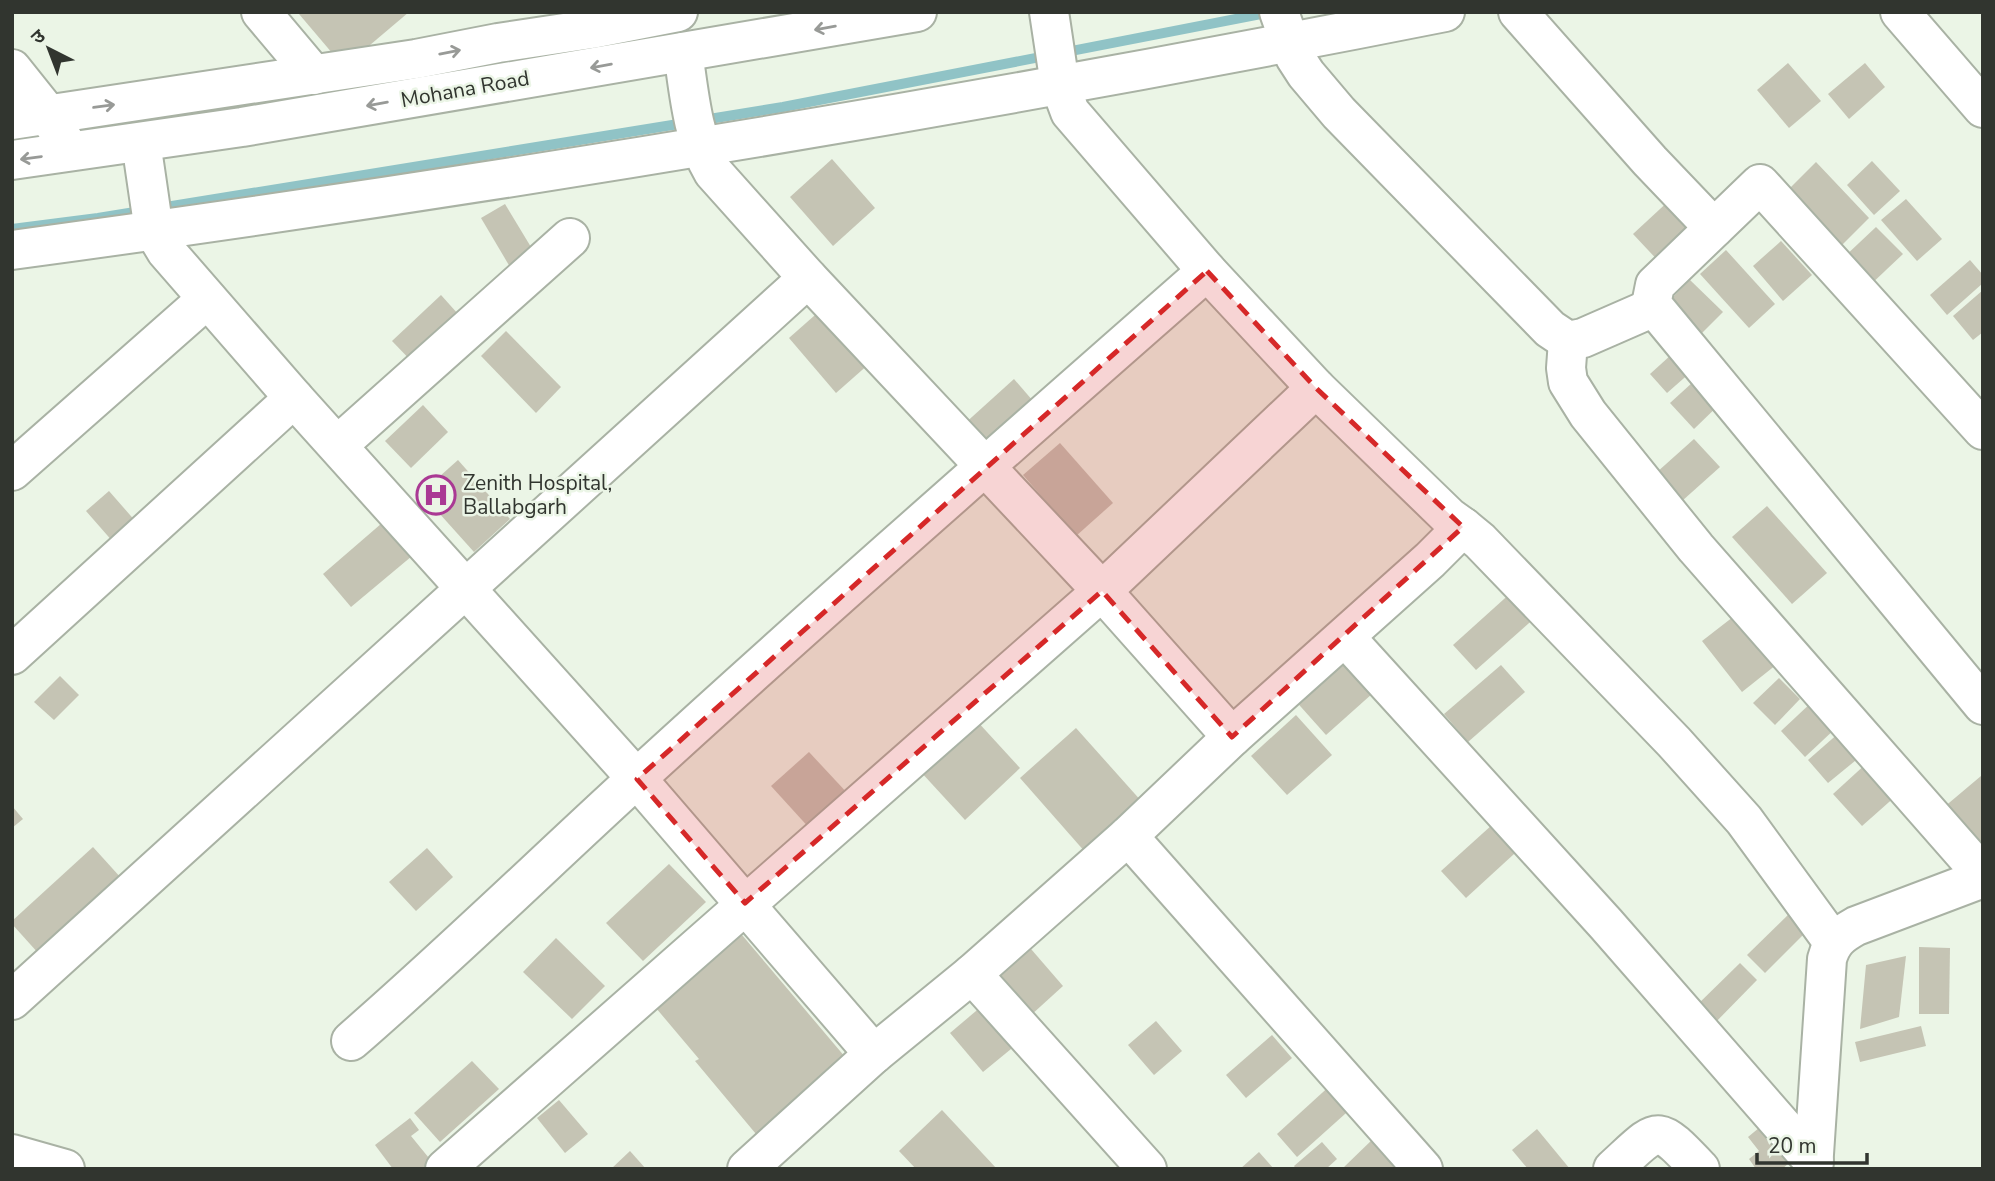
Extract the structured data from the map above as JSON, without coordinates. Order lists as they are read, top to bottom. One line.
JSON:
{"streets":{"street":["Mohana Road"]},"places":{"hospital":["Zenith Hospital, Ballabgarh"]},"scale_bar":"20 m","north":"top left"}
